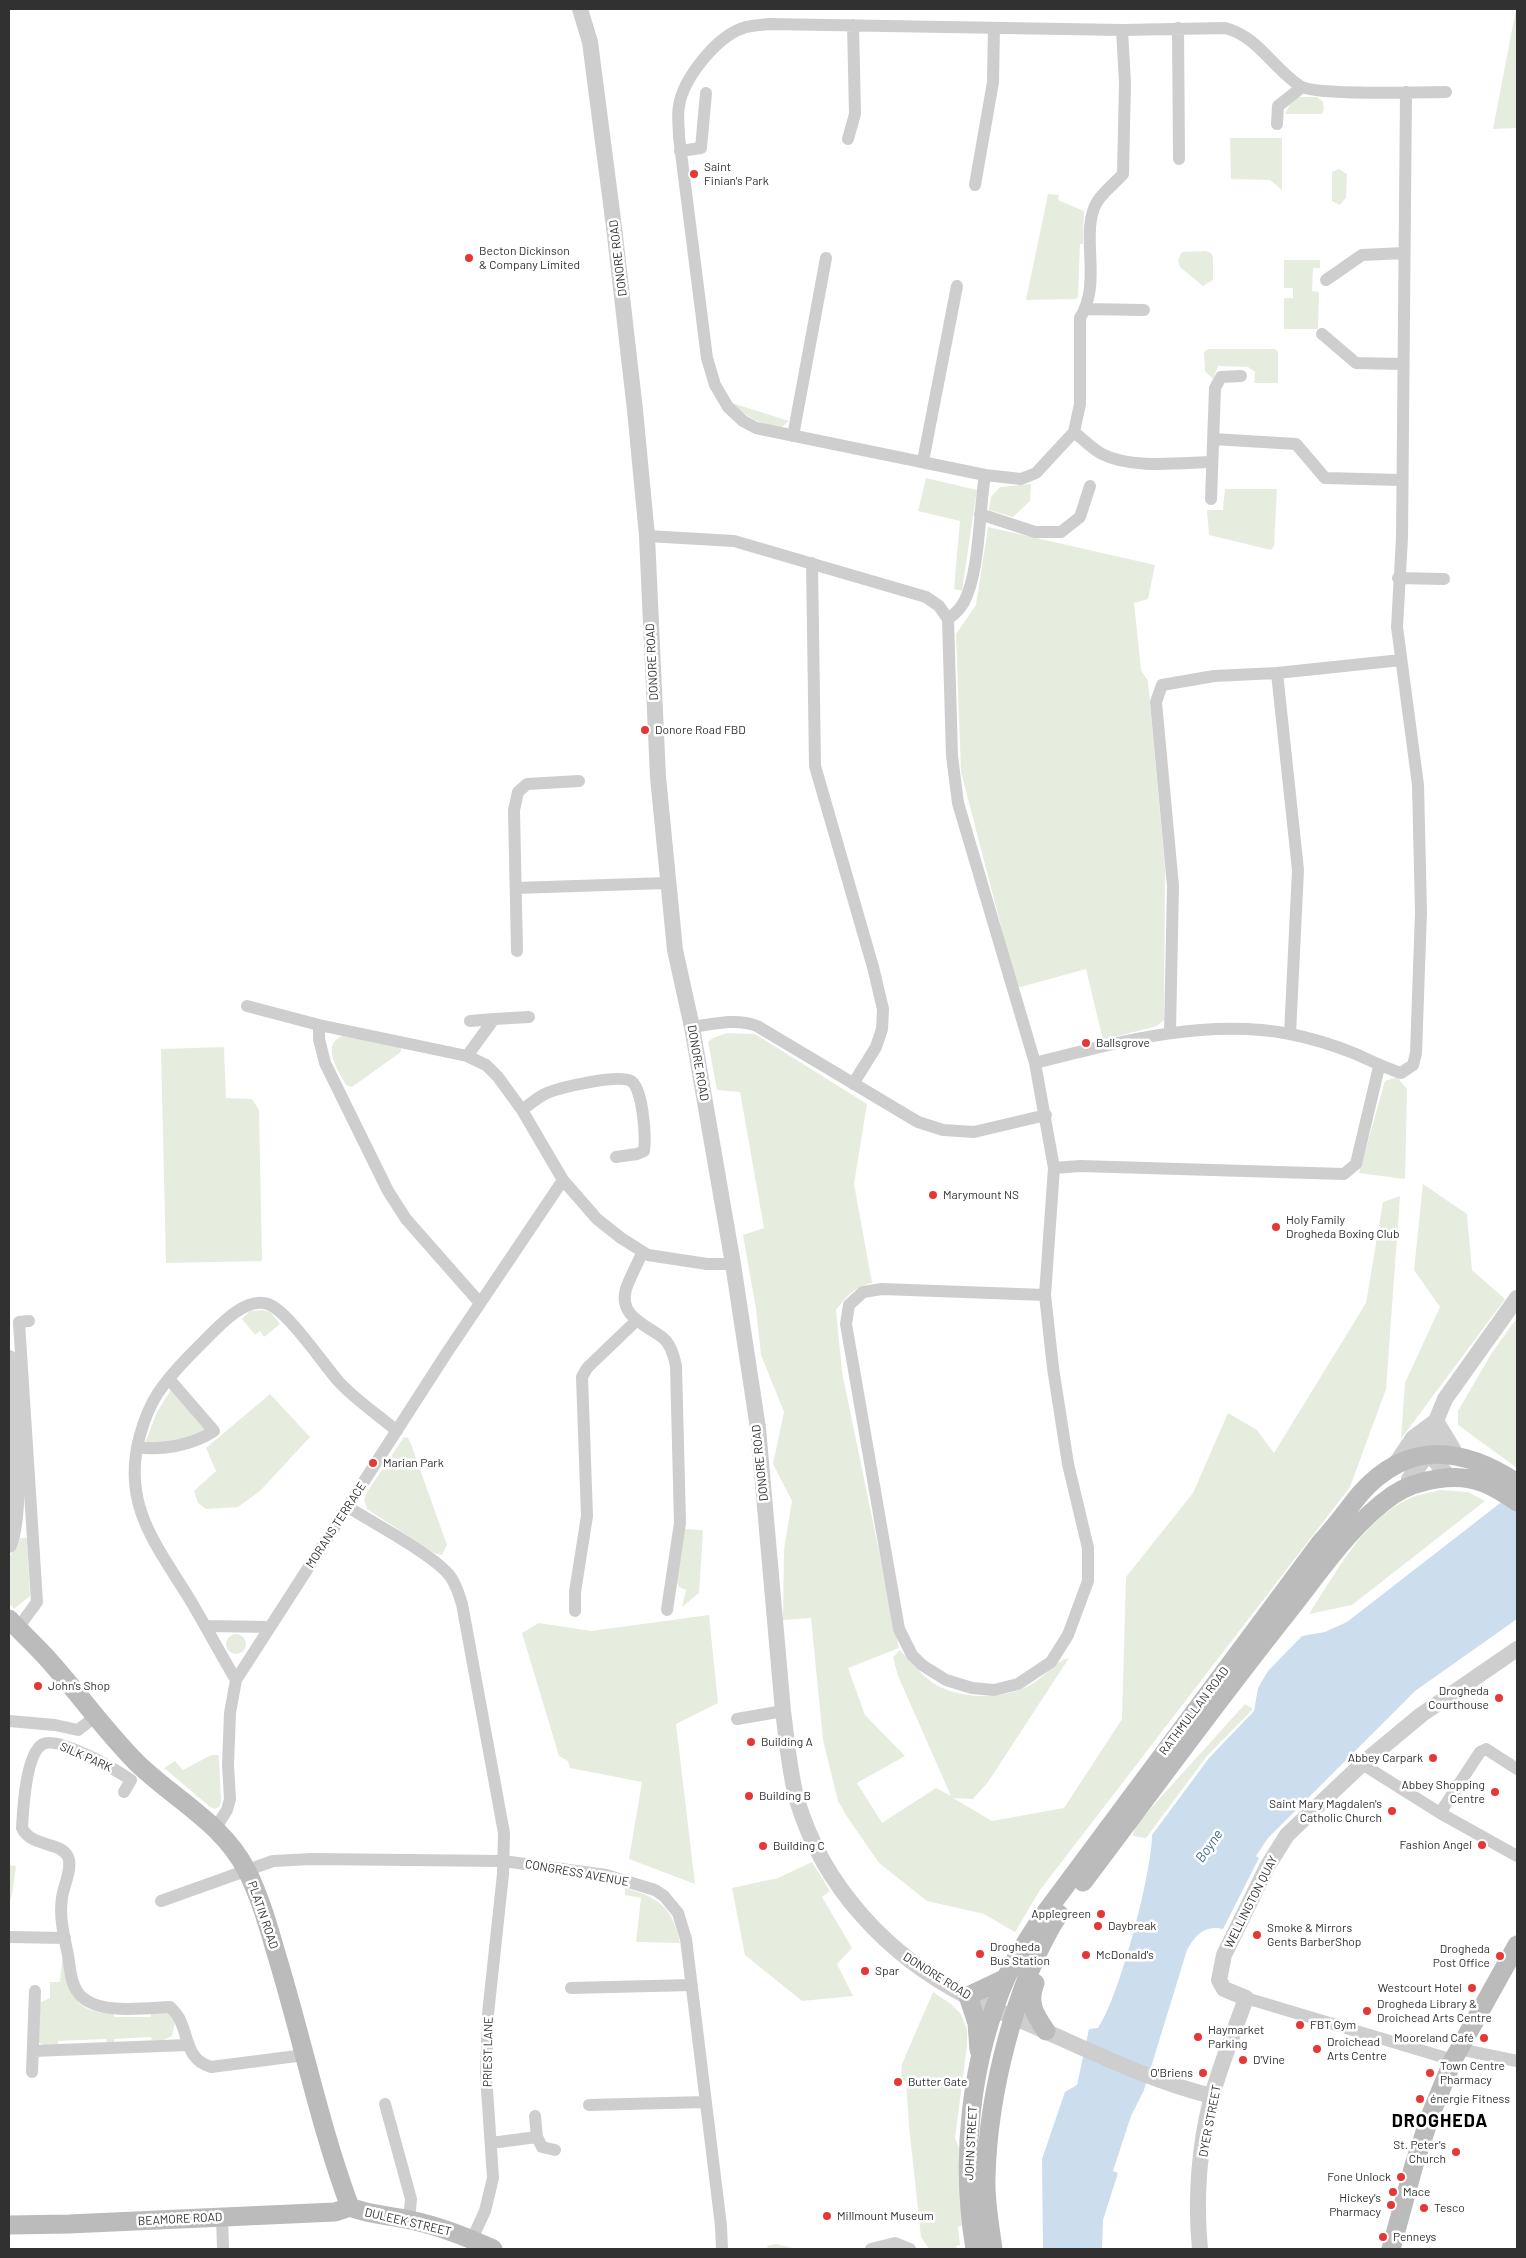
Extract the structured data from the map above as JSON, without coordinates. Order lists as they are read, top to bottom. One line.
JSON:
{"streets":{"main road":["RATHMULLAN ROAD","PLATIN ROAD","JOHN STREET","BEAMORE ROAD","DULEEK STREET"],"street":["DONORE ROAD","MORANS TERRACE","SILK PARK","CONGRESS AVENUE","WELLINGTON QUAY","PRIEST LANE","DYER STREET"]},"crossings":[["DONORE ROAD","RATHMULLAN ROAD"],["DONORE ROAD","DYER STREET"],["DONORE ROAD","JOHN STREET"],["MORANS TERRACE","PLATIN ROAD"],["MORANS TERRACE","PRIEST LANE"],["RATHMULLAN ROAD","JOHN STREET"],["SILK PARK","PLATIN ROAD"],["CONGRESS AVENUE","PLATIN ROAD"],["CONGRESS AVENUE","PRIEST LANE"],["WELLINGTON QUAY","DYER STREET"],["PLATIN ROAD","BEAMORE ROAD"],["PLATIN ROAD","DULEEK STREET"],["PRIEST LANE","DULEEK STREET"],["BEAMORE ROAD","DULEEK STREET"]],"districts":["DROGHEDA"],"water":["Boyne"],"places":["Saint Finian's Park","Becton Dickinson & Company Limited","Donore Road FBD","Ballsgrove","Marymount NS","Holy Family Drogheda Boxing Club","Marian Park","John's Shop","Drogheda Courthouse","Building A","Abbey Carpark","Abbey Shopping Centre","Building B","Saint Mary Magdalen's Catholic Church","Fashion Angel","Building C","Applegreen","Daybreak","Smoke & Mirrors Gents BarberShop","Drogheda Bus Station","McDonald's","Drogheda Post Office","Spar","Westcourt Hotel","Drogheda Library & Droichead Arts Centre","FBT Gym","Haymarket Parking","Mooreland Café","Droichead Arts Centre","D'Vine","O'Briens","Town Centre Pharmacy","Butter Gate","énergie Fitness","St. Peter's Church","Fone Unlock","Mace","Hickey's Pharmacy","Tesco","Millmount Museum","Penneys"]}
